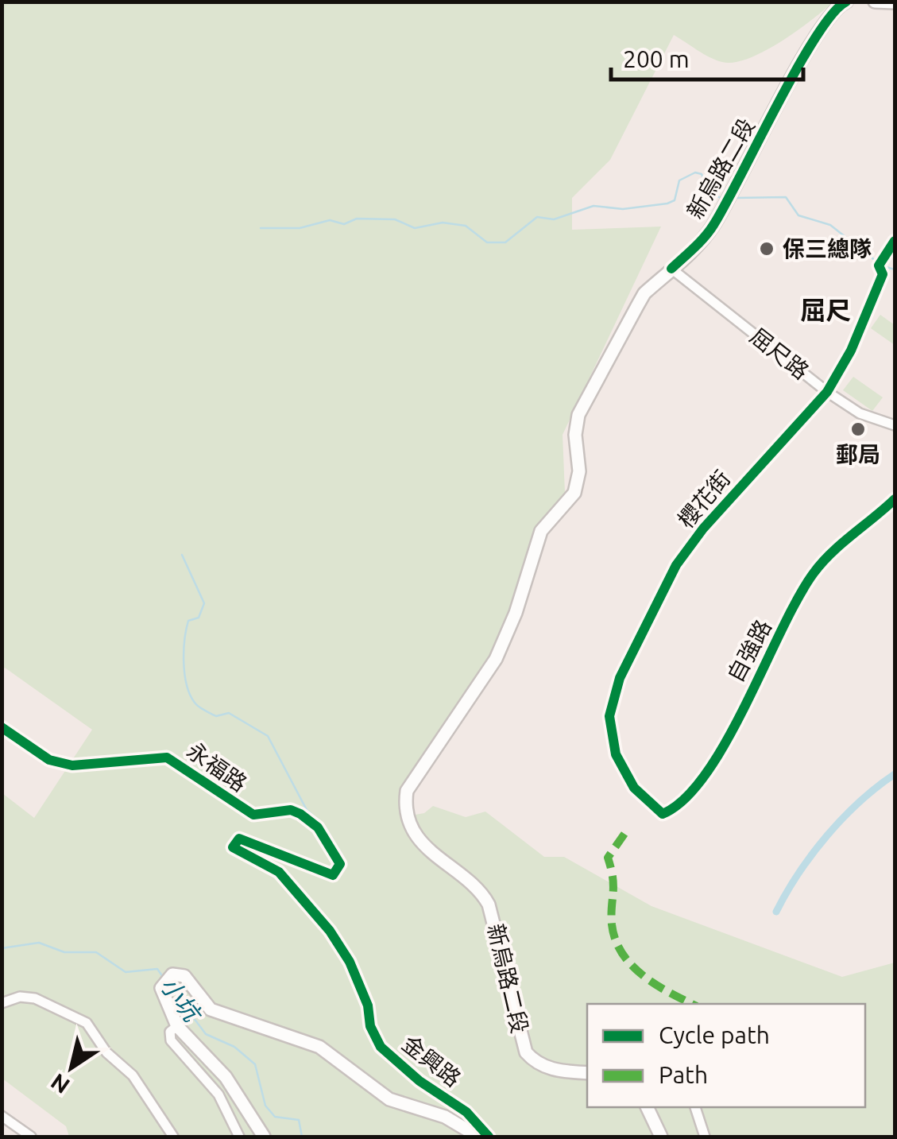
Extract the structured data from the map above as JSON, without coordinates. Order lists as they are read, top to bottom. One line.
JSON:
{"streets":{"main road":["新烏路二段"],"street":["屈尺路","櫻花街","自強路","永福路","金興路"]},"crossings":[["新烏路二段","屈尺路"],["屈尺路","櫻花街"],["櫻花街","自強路"],["永福路","金興路"]],"districts":["屈尺"],"water":["小坑"],"places":["保三總隊","郵局"],"legend":["Cycle path","Path"],"scale_bar":"200 m","north":"bottom left"}
